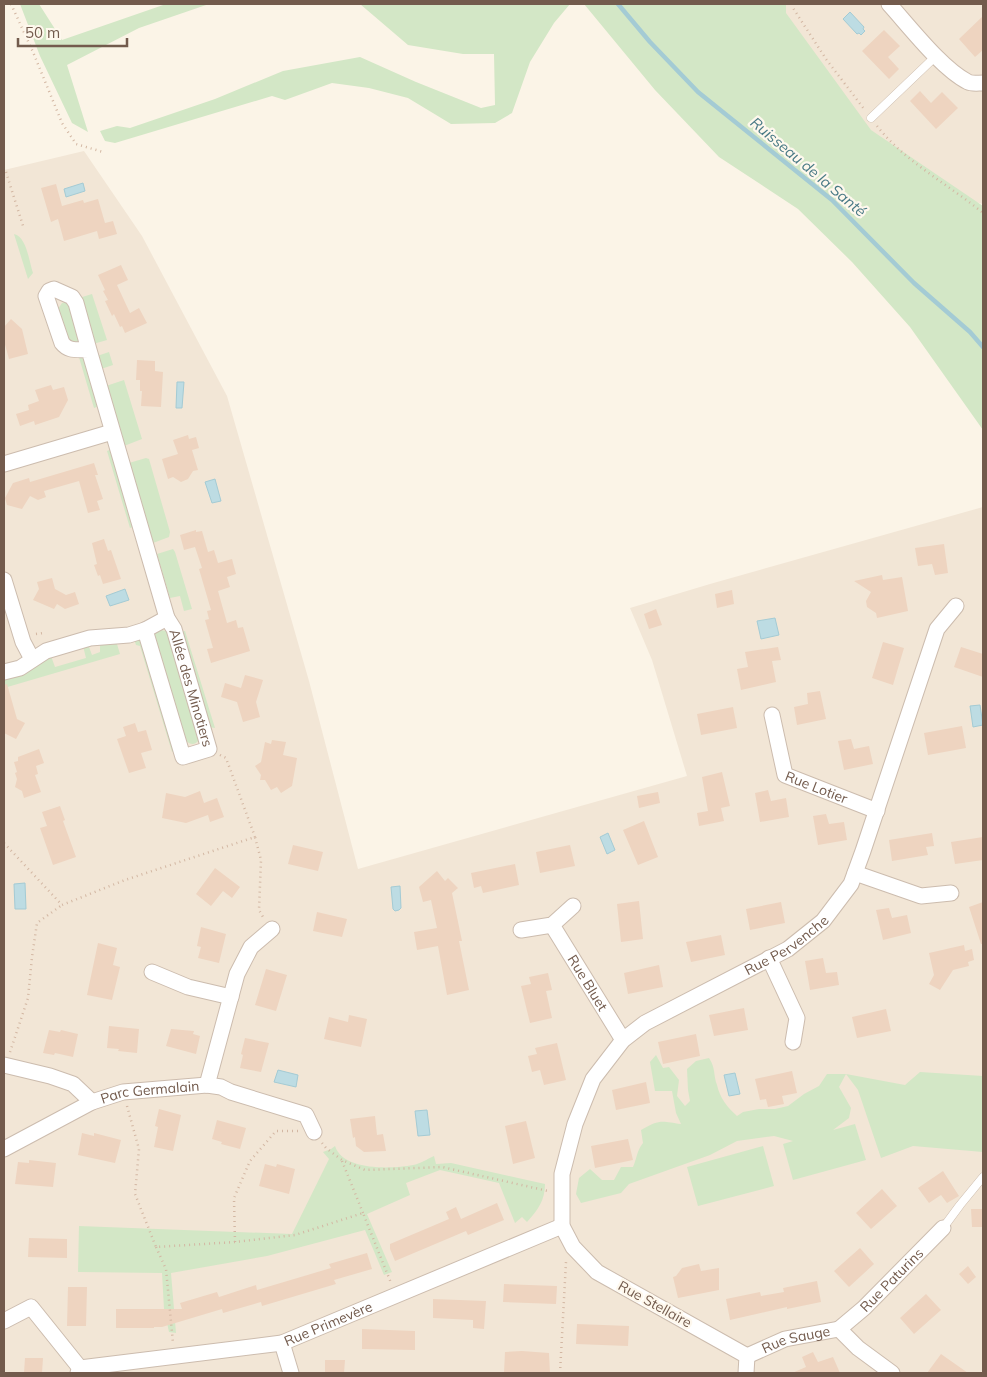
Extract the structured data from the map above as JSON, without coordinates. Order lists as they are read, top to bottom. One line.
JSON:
{"streets":{"street":["Allée des Minotiers","Rue Lotier","Rue Pervenche","Rue Bluet","Parc Germalain","Rue Paturins","Rue Stellaire","Rue Primevère","Rue Sauge"]},"crossings":[["Rue Lotier","Rue Pervenche"],["Rue Pervenche","Rue Bluet"],["Rue Pervenche","Rue Stellaire"],["Rue Pervenche","Rue Primevère"],["Rue Paturins","Rue Sauge"],["Rue Stellaire","Rue Primevère"],["Rue Stellaire","Rue Sauge"]],"water":["Ruisseau de la Santé"],"scale_bar":"50 m"}
